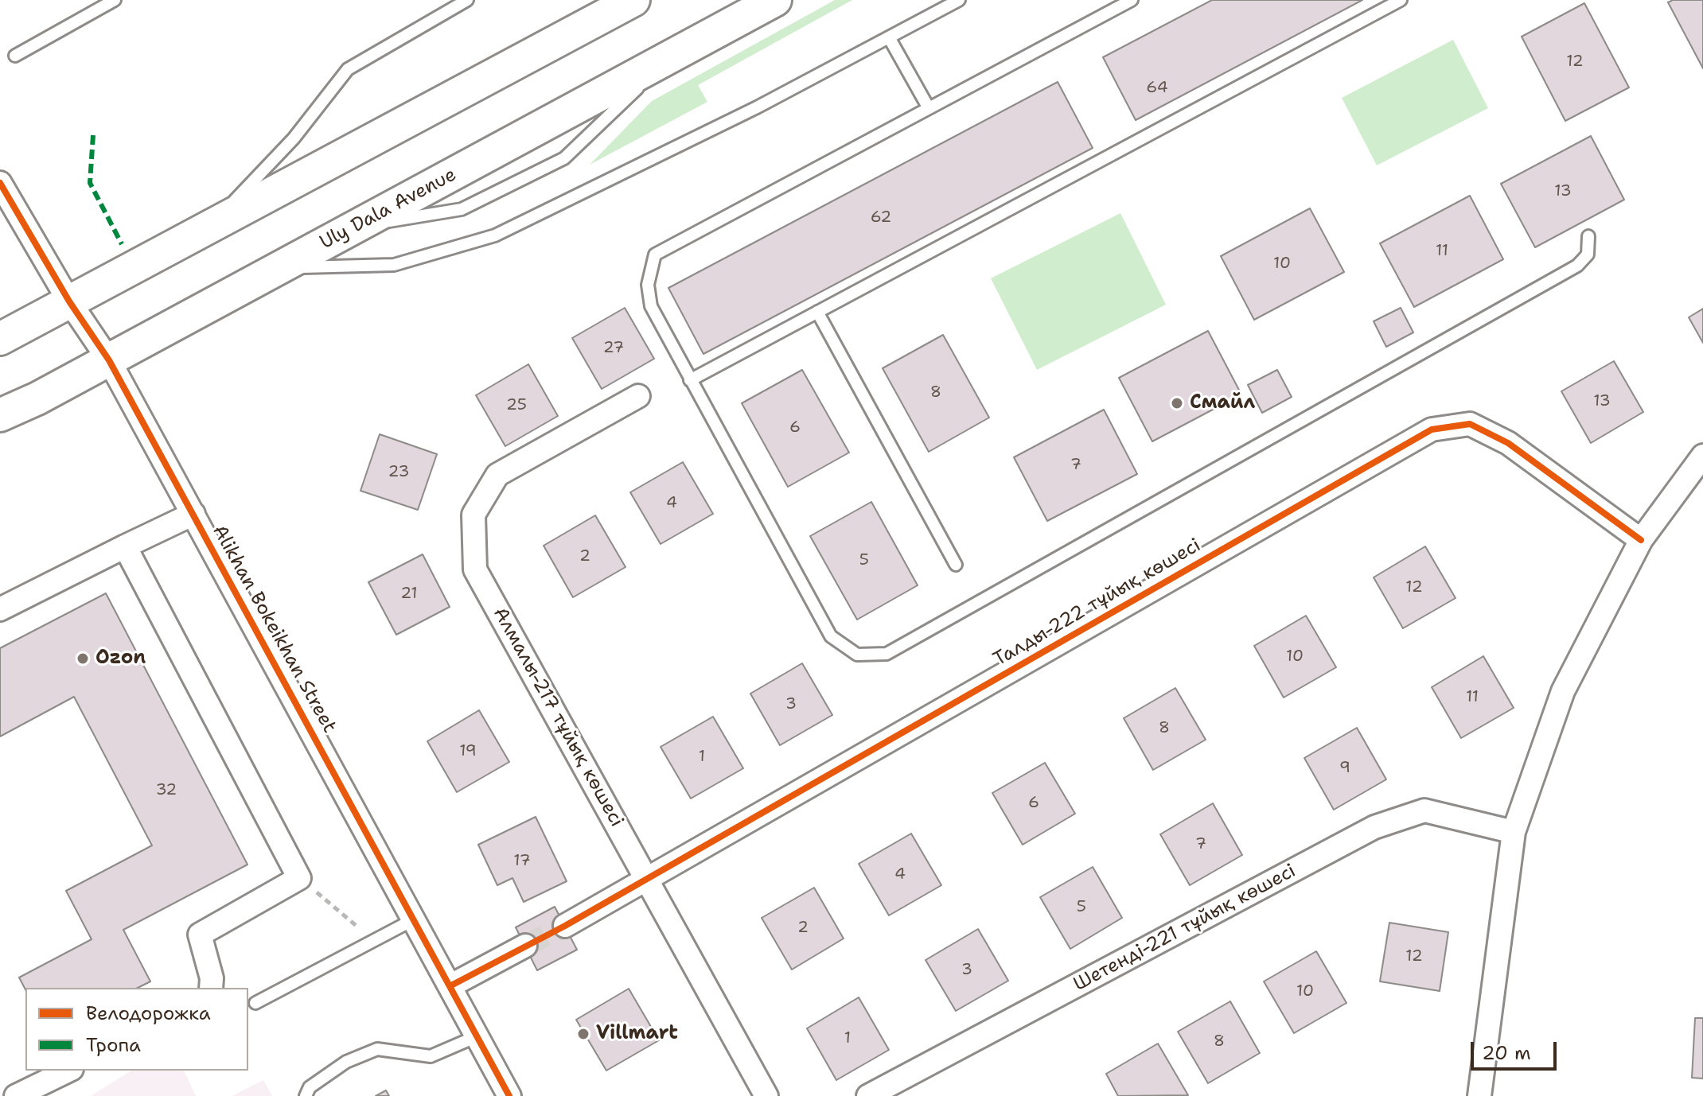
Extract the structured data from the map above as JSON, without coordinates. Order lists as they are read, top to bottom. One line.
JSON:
{"streets":{"main road":["Uly Dala Avenue"],"street":["Талды-222 тұйық көшесі","Alikhan Bokeikhan Street","Алмалы-217 тұйық көшесі","Шетенді-221 тұйық көшесі"]},"crossings":[["Uly Dala Avenue","Alikhan Bokeikhan Street"],["Талды-222 тұйық көшесі","Алмалы-217 тұйық көшесі"]],"places":["Смайл","Ozon","Villmart"],"house_numbers":["12","64","13","62","11","10","27","8","13","25","6","7","23","4","2","5","12","21","10","11","3","8","19","1","9","32","6","7","17","4","5","2","12","3","10","1","8"],"legend":["Велодорожка","Тропа"],"scale_bar":"20 m"}
